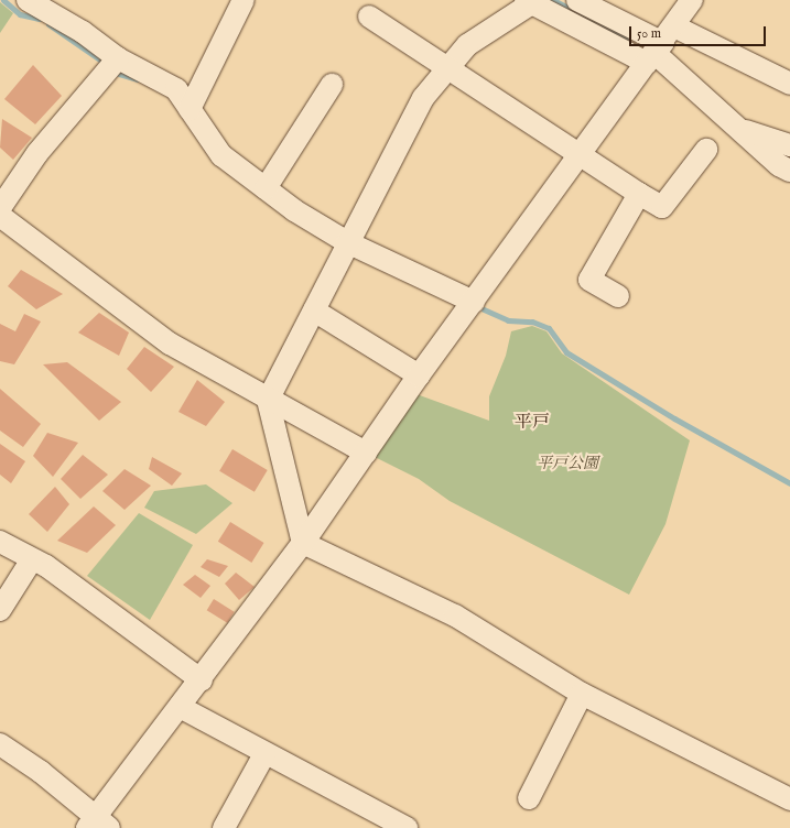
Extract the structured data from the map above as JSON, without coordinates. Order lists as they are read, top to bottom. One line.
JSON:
{"districts":["平戸"],"parks":["平戸公園"],"scale_bar":"50 m"}
